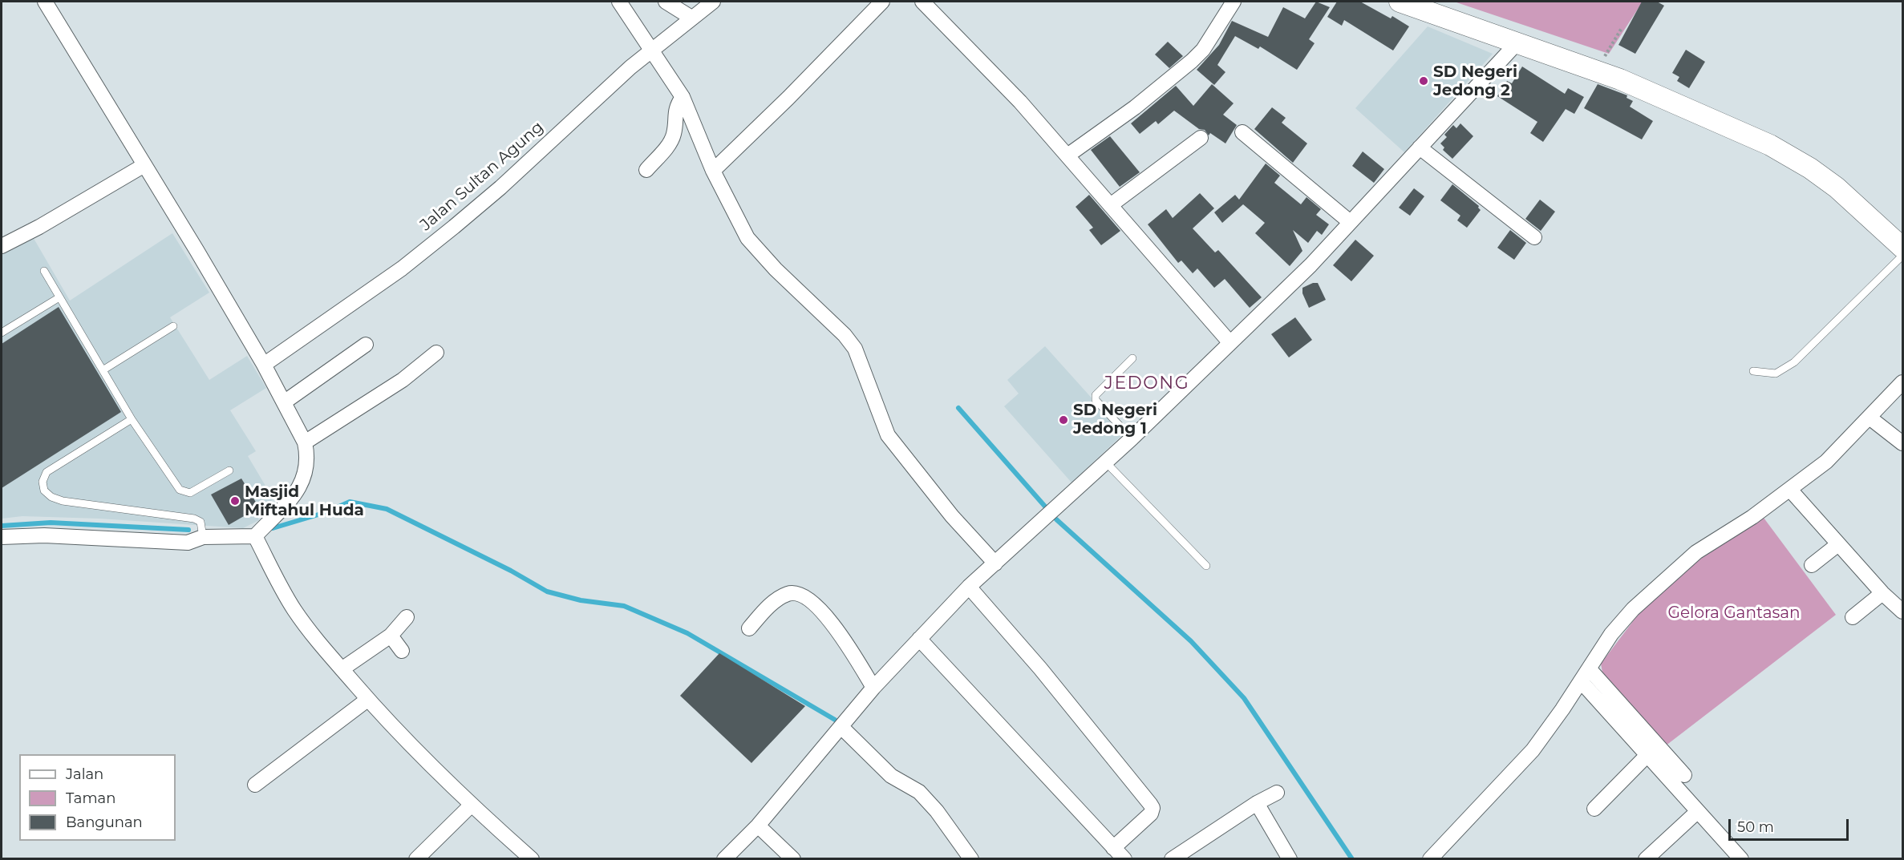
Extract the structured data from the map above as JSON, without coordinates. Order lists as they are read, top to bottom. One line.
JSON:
{"streets":{"street":["Jalan Sultan Agung"]},"districts":["JEDONG"],"parks":["Gelora Gantasan"],"places":["SD Negeri Jedong 2","SD Negeri Jedong 1","Masjid Miftahul Huda"],"legend":["Jalan","Taman","Bangunan"],"scale_bar":"50 m"}
